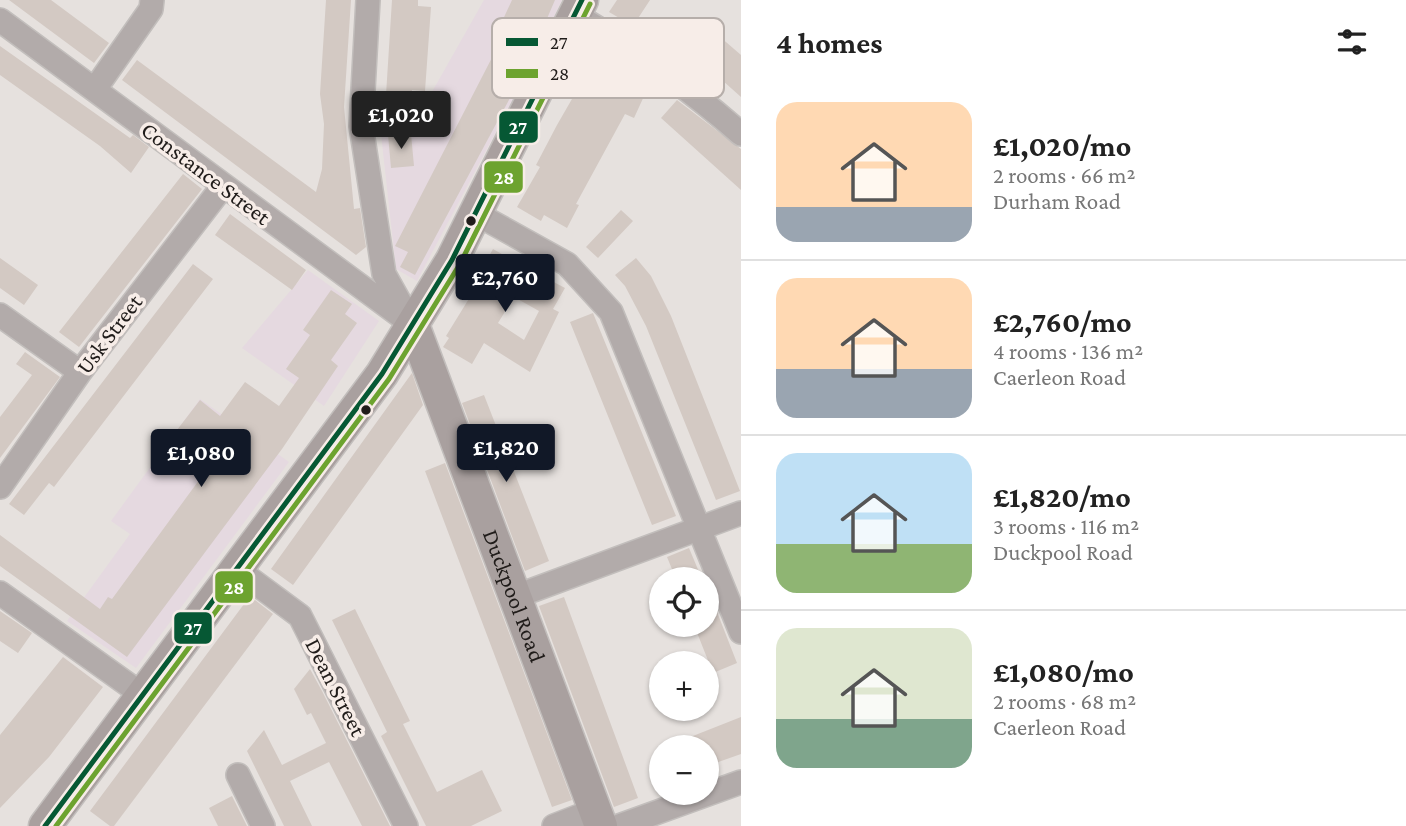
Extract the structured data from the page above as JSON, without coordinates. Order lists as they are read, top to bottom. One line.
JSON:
{"streets":{"main road":["Duckpool Road"],"street":["Constance Street","Usk Street","Dean Street"]},"crossings":[["Constance Street","Usk Street"],["Constance Street","Duckpool Road"]],"lines":["transit line 27","transit line 28"],"legend":["27","28"],"page":{"heading":"4 homes","list":[{"name":"£1,020/mo","note":"2 rooms · 66 m² · Durham Road"},{"name":"£2,760/mo","note":"4 rooms · 136 m² · Caerleon Road"},{"name":"£1,820/mo","note":"3 rooms · 116 m² · Duckpool Road"},{"name":"£1,080/mo","note":"2 rooms · 68 m² · Caerleon Road"}],"price":["£1,020","£2,760","£1,820","£1,080"],"map_buttons":["+","−"]}}
